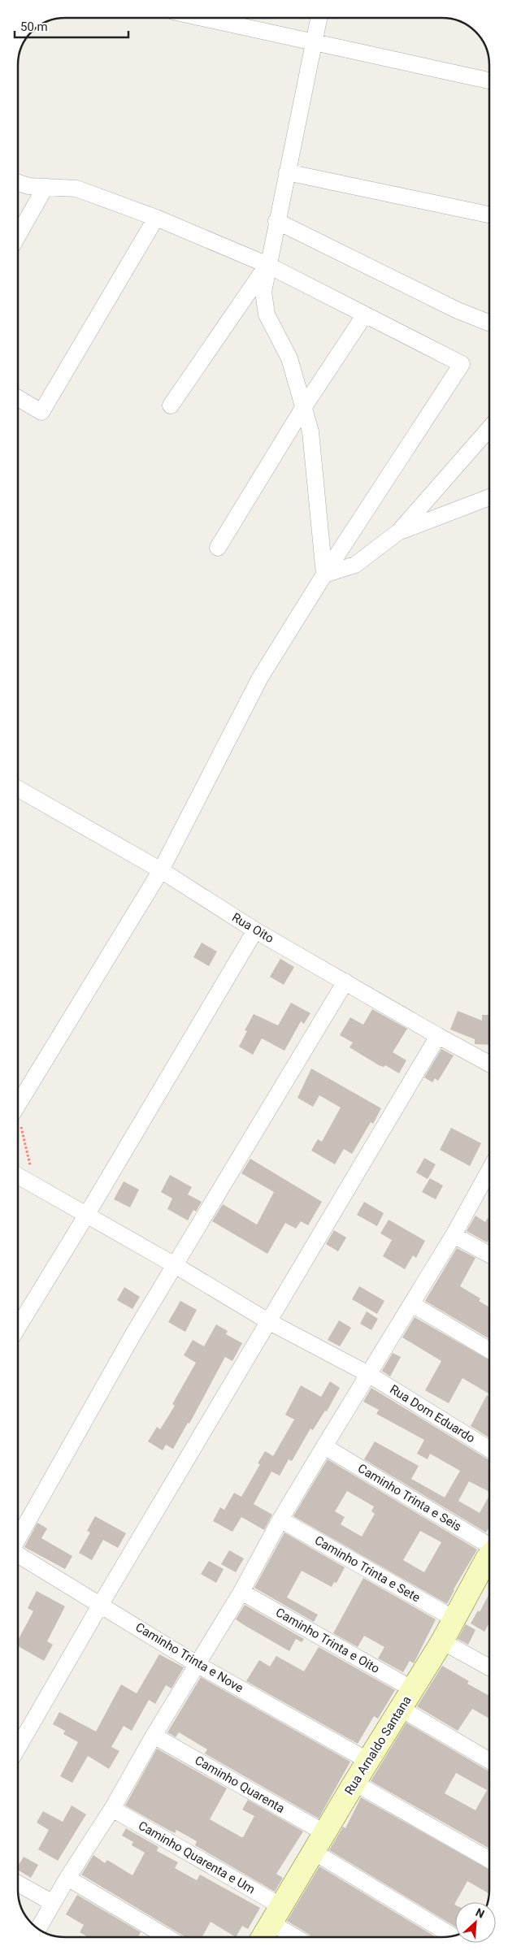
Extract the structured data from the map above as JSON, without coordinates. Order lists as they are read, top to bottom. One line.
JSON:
{"streets":{"street":["Rua Oito","Rua Dom Eduardo","Caminho Trinta e Seis","Caminho Trinta e Sete","Caminho Trinta e Oito","Caminho Trinta e Nove","Rua Arnaldo Santana","Caminho Quarenta","Caminho Quarenta e Um"]},"crossings":[["Caminho Trinta e Sete","Rua Arnaldo Santana"],["Caminho Trinta e Oito","Rua Arnaldo Santana"],["Caminho Trinta e Nove","Rua Arnaldo Santana"],["Rua Arnaldo Santana","Caminho Quarenta"],["Rua Arnaldo Santana","Caminho Quarenta e Um"]],"scale_bar":"50 m","north":"top right"}
